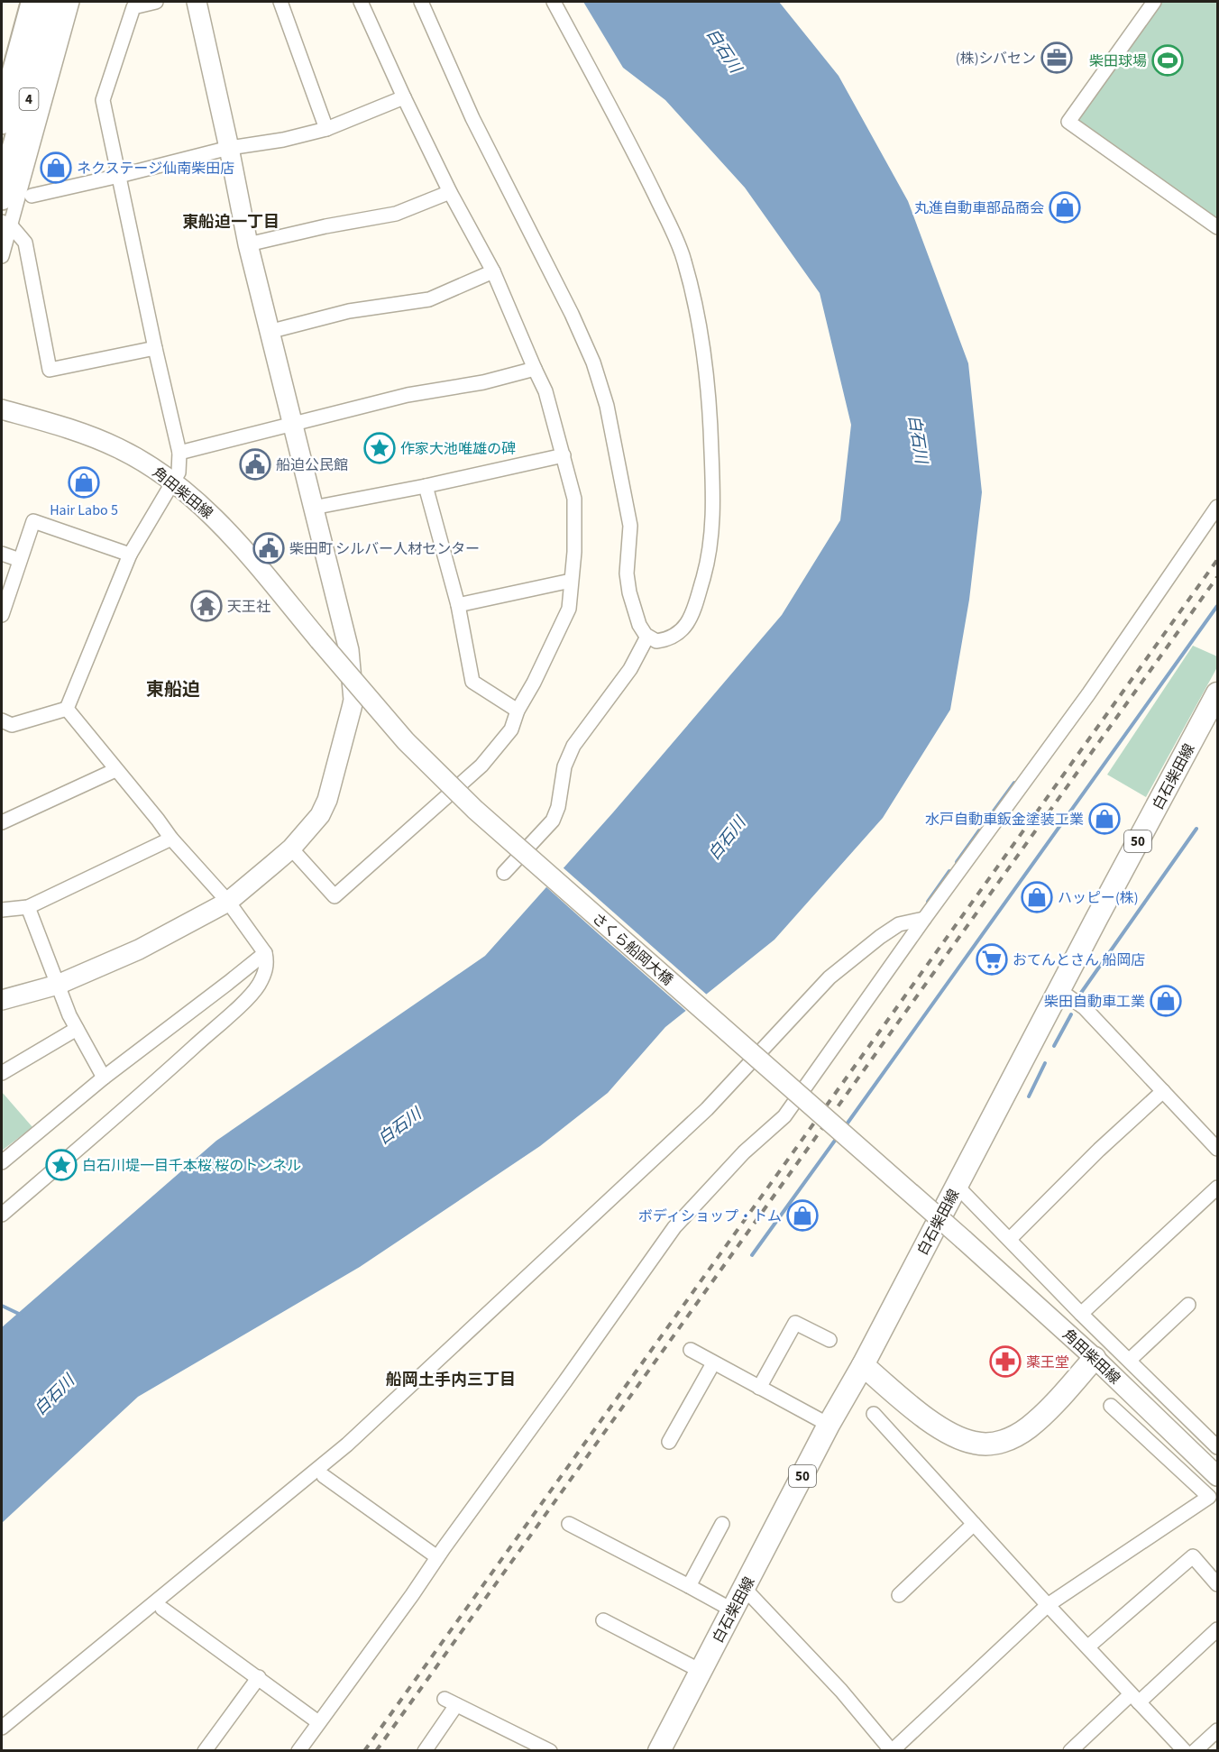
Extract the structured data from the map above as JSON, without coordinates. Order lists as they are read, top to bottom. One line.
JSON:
{"streets":{"highway":["4"],"main road":["角田柴田線","白石柴田線","50","さくら船岡大橋"]},"crossings":[["角田柴田線","さくら船岡大橋"]],"districts":["東船迫一丁目","東船迫","船岡土手内三丁目"],"water":["白石川"],"places":{"office":["(株)シバセン"],"sports":["柴田球場"],"shop":["ネクステージ仙南柴田店","丸進自動車部品商会","Hair Labo 5","水戸自動車鈑金塗装工業","ハッピー(株)","柴田自動車工業","ボディショップ・トム"],"place":["作家大池唯雄の碑","白石川堤一目千本桜 桜のトンネル"],"public building":["船迫公民館","柴田町 シルバー人材センター"],"temple":["天王社"],"supermarket":["おてんとさん 船岡店"],"pharmacy":["薬王堂"]}}
